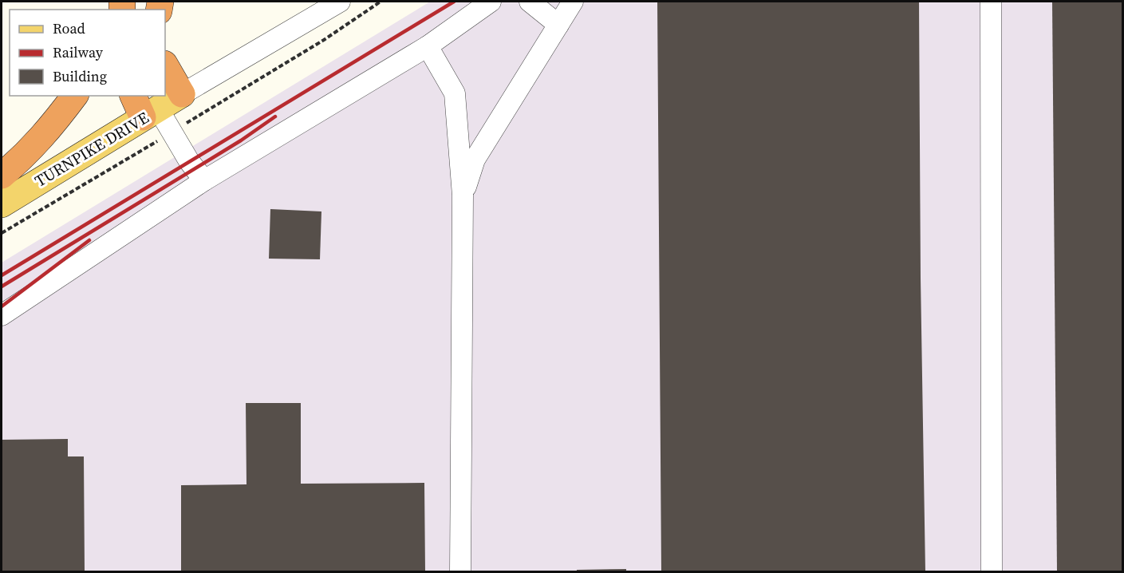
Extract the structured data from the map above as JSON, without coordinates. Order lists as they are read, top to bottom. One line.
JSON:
{"streets":{"main road":["TURNPIKE DRIVE"]},"legend":["Road","Railway","Building"]}
